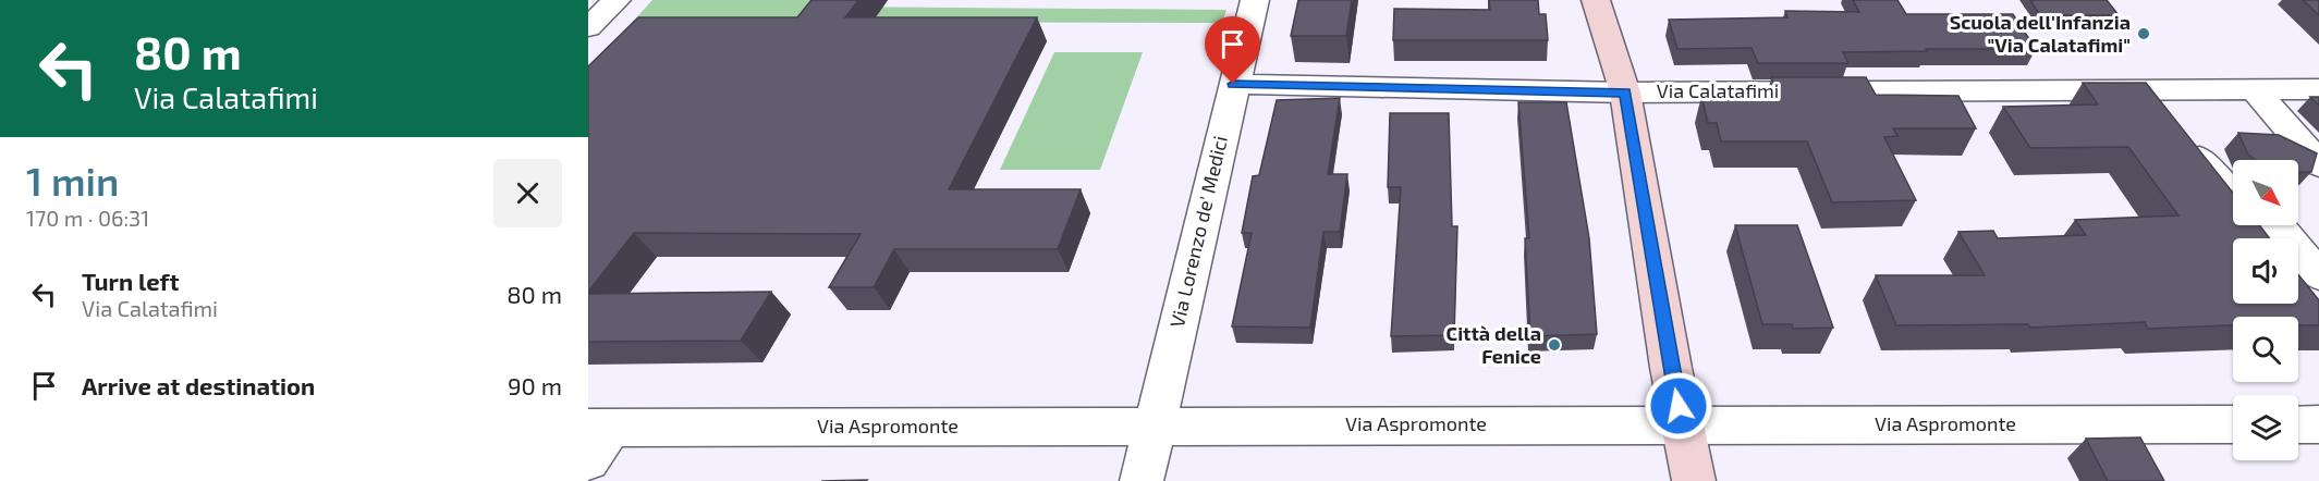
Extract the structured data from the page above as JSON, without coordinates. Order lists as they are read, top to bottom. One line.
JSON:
{"streets":{"street":["Via Calatafimi","Via Lorenzo de' Medici","Via Aspromonte"]},"crossings":[["Via Calatafimi","Via Lorenzo de' Medici"],["Via Lorenzo de' Medici","Via Aspromonte"]],"places":["Scuola dell'Infanzia \"Via Calatafimi\"","Città della Fenice"],"north":"bottom right","page":{"turn":["80 m","Via Calatafimi"],"heading":["1 min","170 m · 06:31"],"list":[{"name":"Turn left","note":"Via Calatafimi","value":"80 m"},{"name":"Arrive at destination","value":"90 m"}]}}
